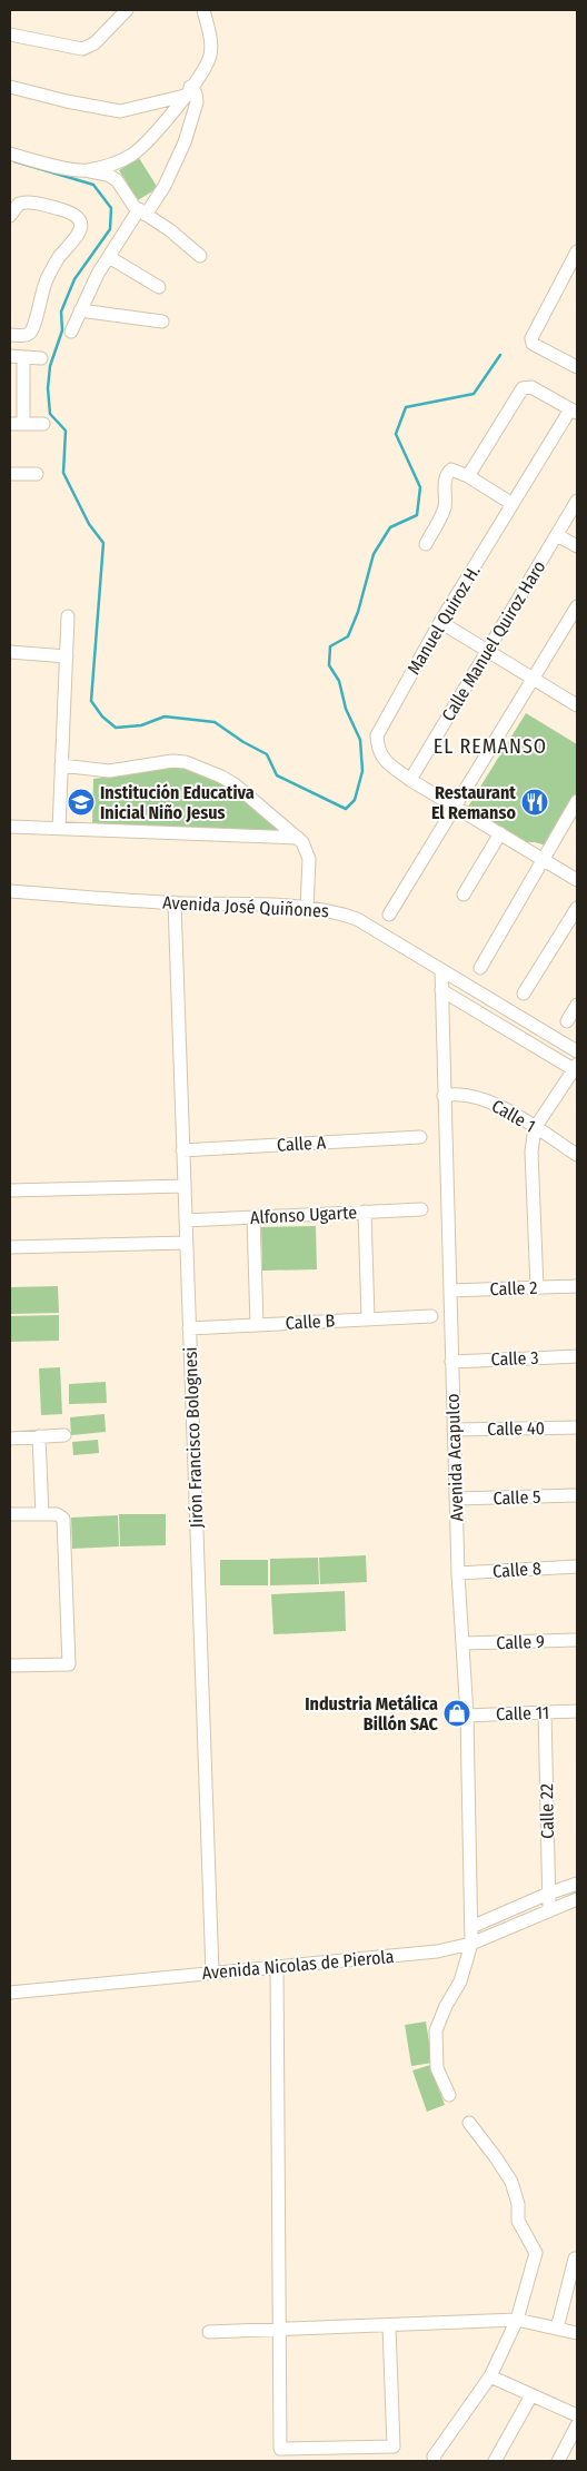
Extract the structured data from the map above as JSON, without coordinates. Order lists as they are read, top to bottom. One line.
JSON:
{"streets":{"street":["Manuel Quiroz H.","Calle Manuel Quiroz Haro","Avenida José Quiñones","Calle 1","Calle A","Alfonso Ugarte","Calle 2","Calle B","Calle 3","Calle 40","Jirón Francisco Bolognesi","Avenida Acapulco","Calle 5","Calle 8","Calle 9","Calle 11","Calle 22","Avenida Nicolas de Pierola"]},"crossings":[["Manuel Quiroz H.","Calle Manuel Quiroz Haro"],["Avenida José Quiñones","Jirón Francisco Bolognesi"],["Avenida José Quiñones","Avenida Acapulco"],["Calle 1","Avenida Acapulco"],["Calle A","Jirón Francisco Bolognesi"],["Alfonso Ugarte","Jirón Francisco Bolognesi"],["Calle 2","Avenida Acapulco"],["Calle B","Jirón Francisco Bolognesi"],["Calle 3","Avenida Acapulco"],["Calle 40","Avenida Acapulco"],["Jirón Francisco Bolognesi","Avenida Nicolas de Pierola"],["Avenida Acapulco","Calle 5"],["Avenida Acapulco","Calle 8"],["Avenida Acapulco","Calle 9"],["Avenida Acapulco","Calle 11"],["Avenida Acapulco","Avenida Nicolas de Pierola"],["Calle 11","Calle 22"],["Calle 22","Avenida Nicolas de Pierola"]],"districts":["EL REMANSO"],"places":{"school or university":["Institución Educativa Inicial Niño Jesus"],"restaurant":["Restaurant El Remanso"],"shop":["Industria Metálica Billón SAC"]}}
